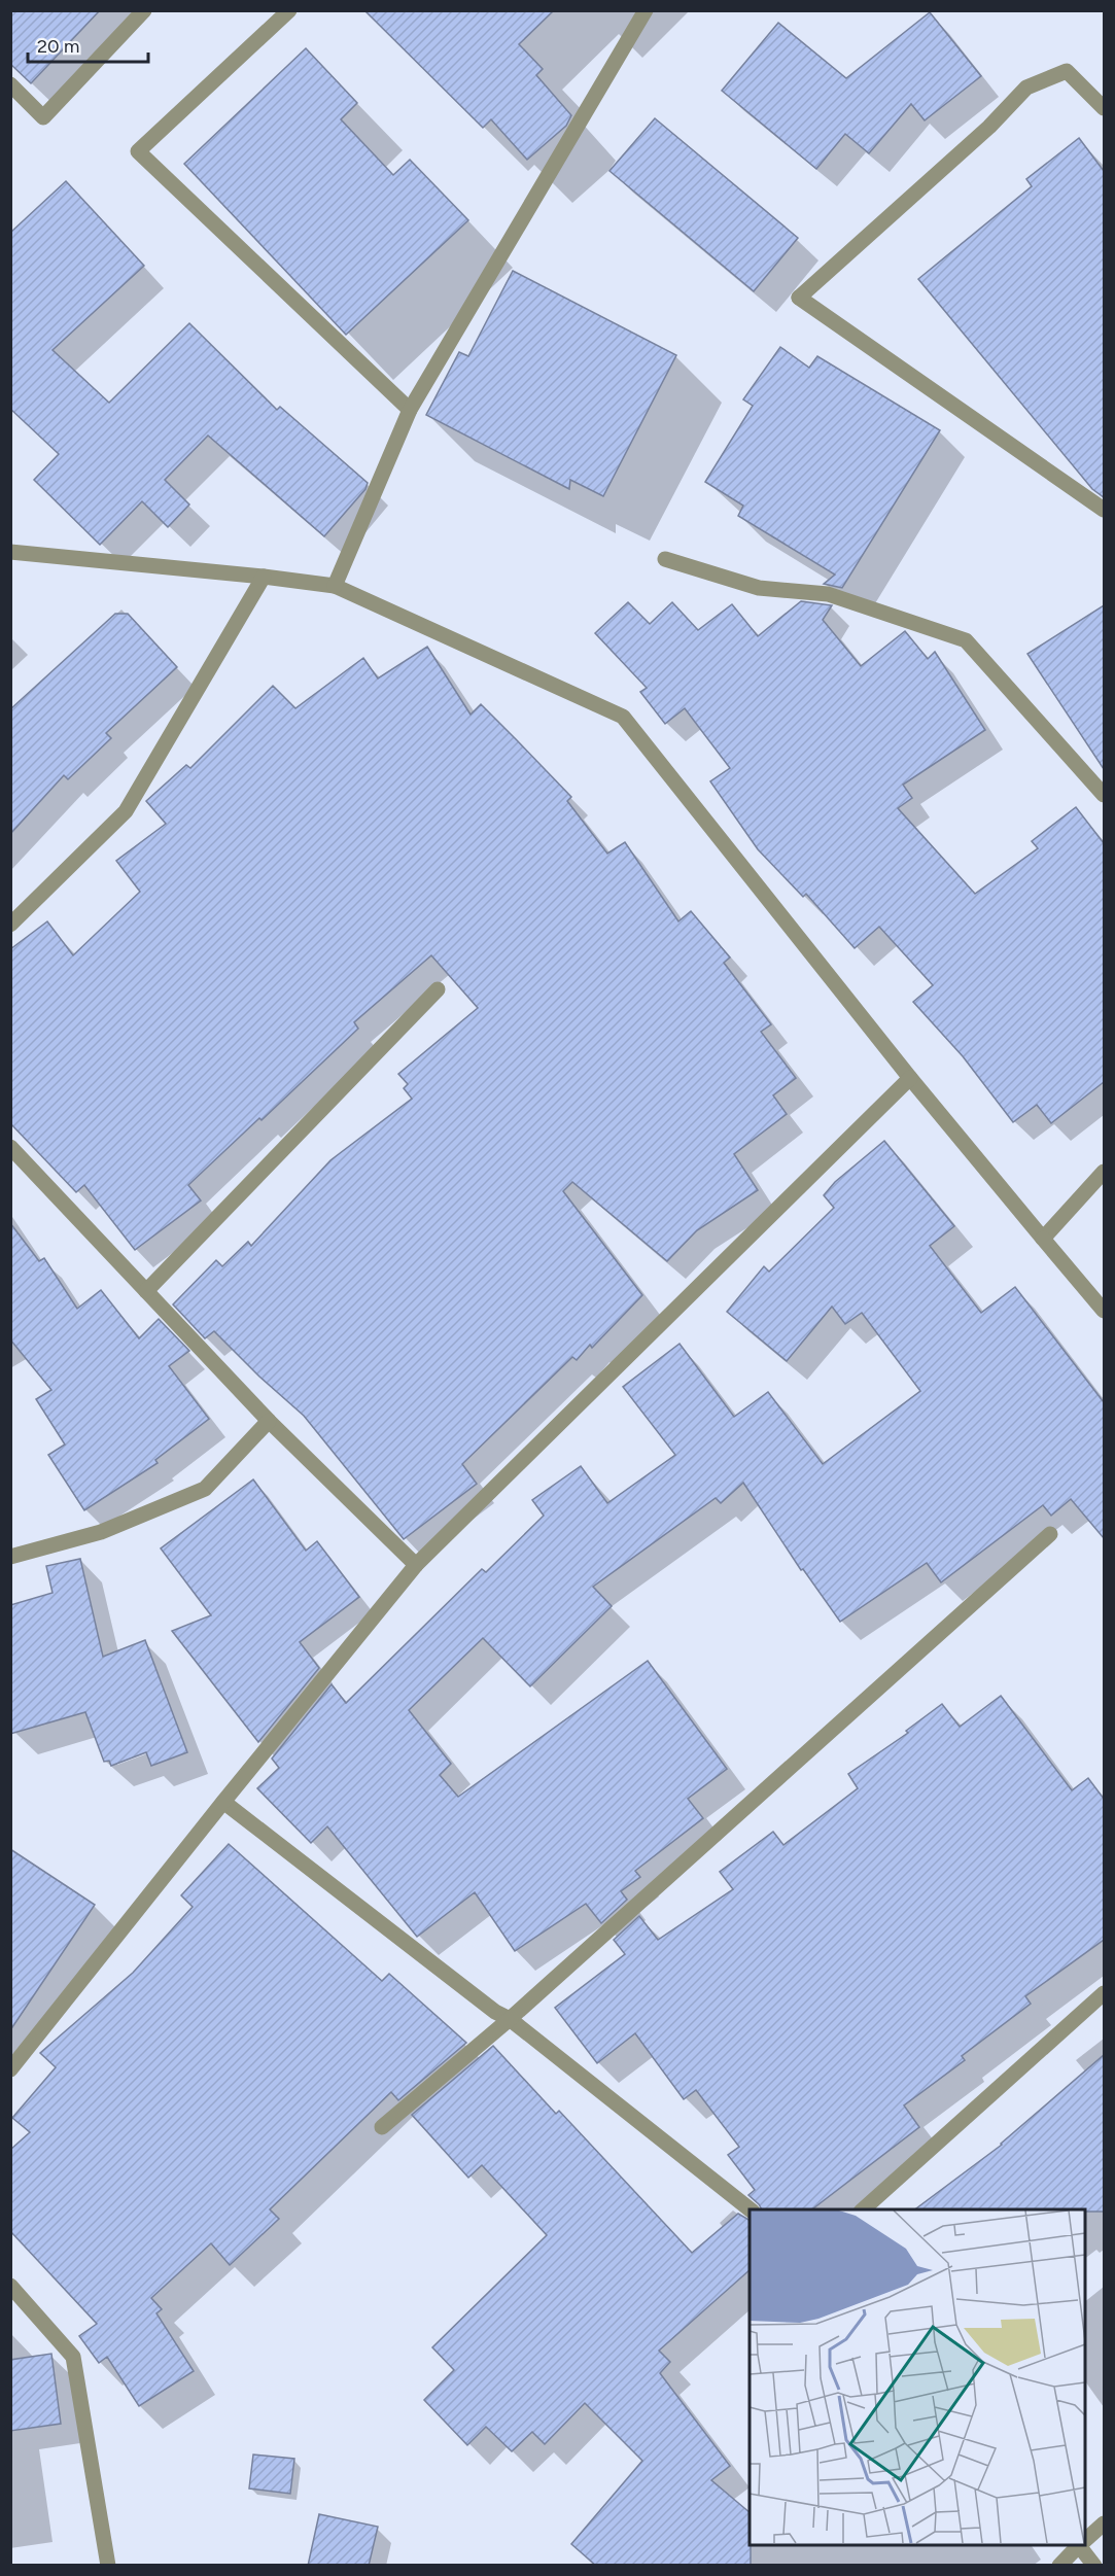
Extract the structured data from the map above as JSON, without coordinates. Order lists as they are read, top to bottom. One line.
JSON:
{"scale_bar":"20 m"}
